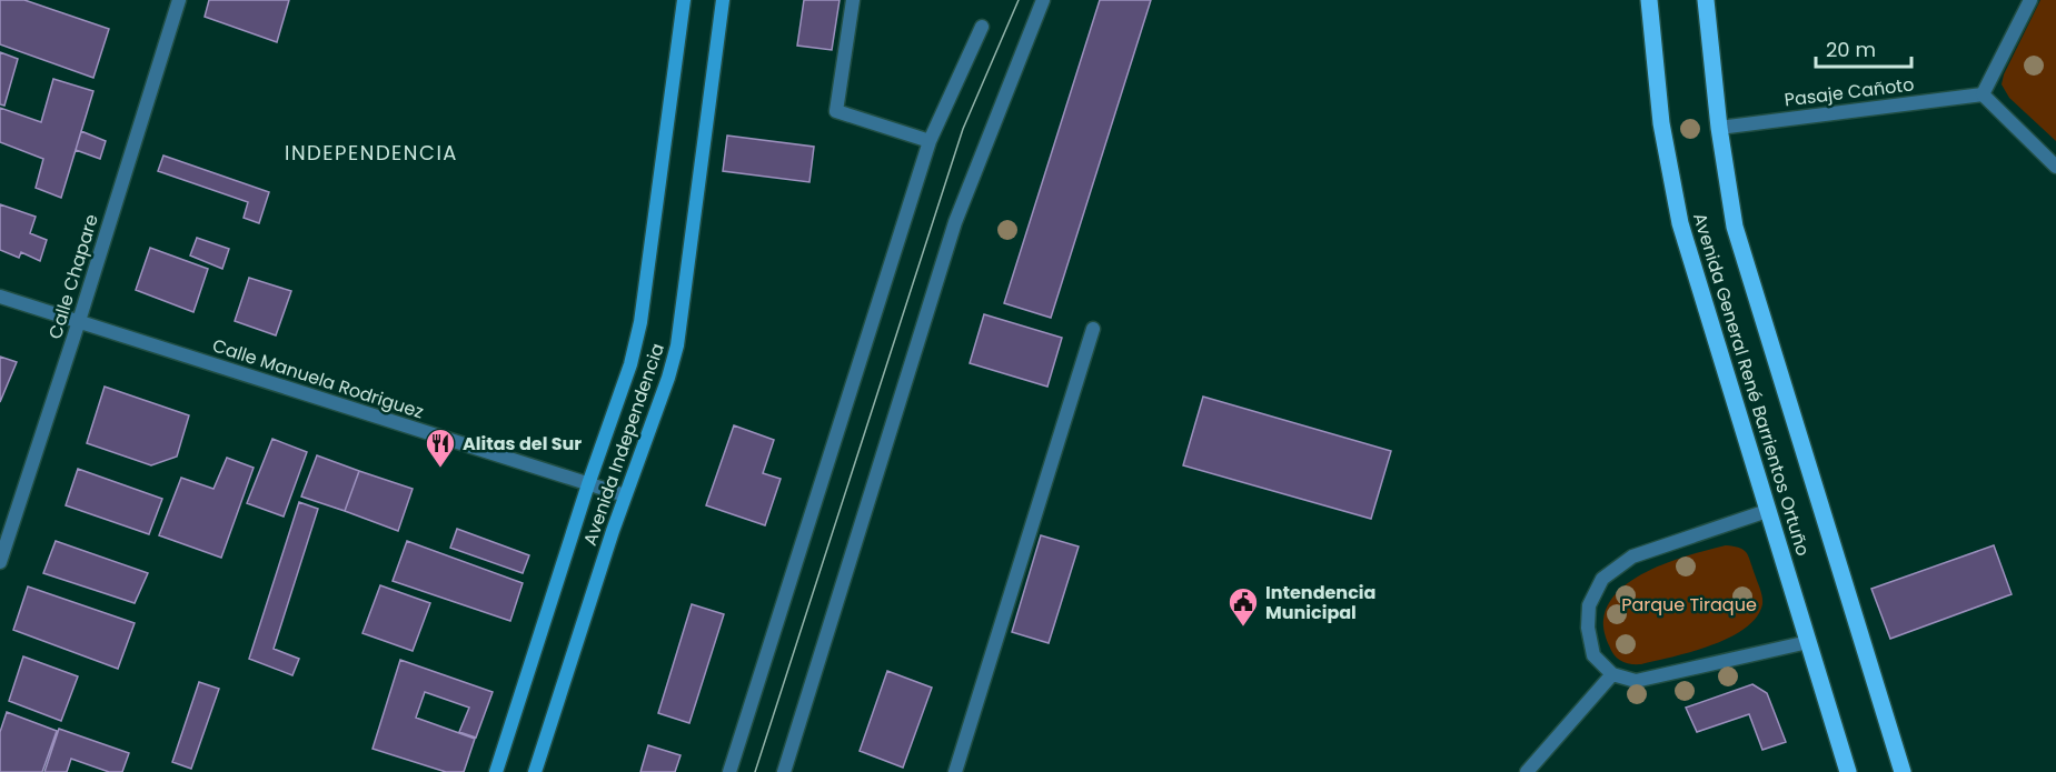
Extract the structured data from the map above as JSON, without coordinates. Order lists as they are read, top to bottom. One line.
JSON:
{"streets":{"main road":["Avenida General René Barrientos Ortuño","Avenida Independencia"],"street":["Pasaje Cañoto","Calle Chapare","Calle Manuela Rodriguez"]},"crossings":[["Pasaje Cañoto","Avenida General René Barrientos Ortuño"],["Calle Chapare","Calle Manuela Rodriguez"],["Calle Manuela Rodriguez","Avenida Independencia"]],"districts":["INDEPENDENCIA"],"parks":["Parque Tiraque"],"places":{"restaurant":["Alitas del Sur"],"public building":["Intendencia Municipal"]},"scale_bar":"20 m"}
